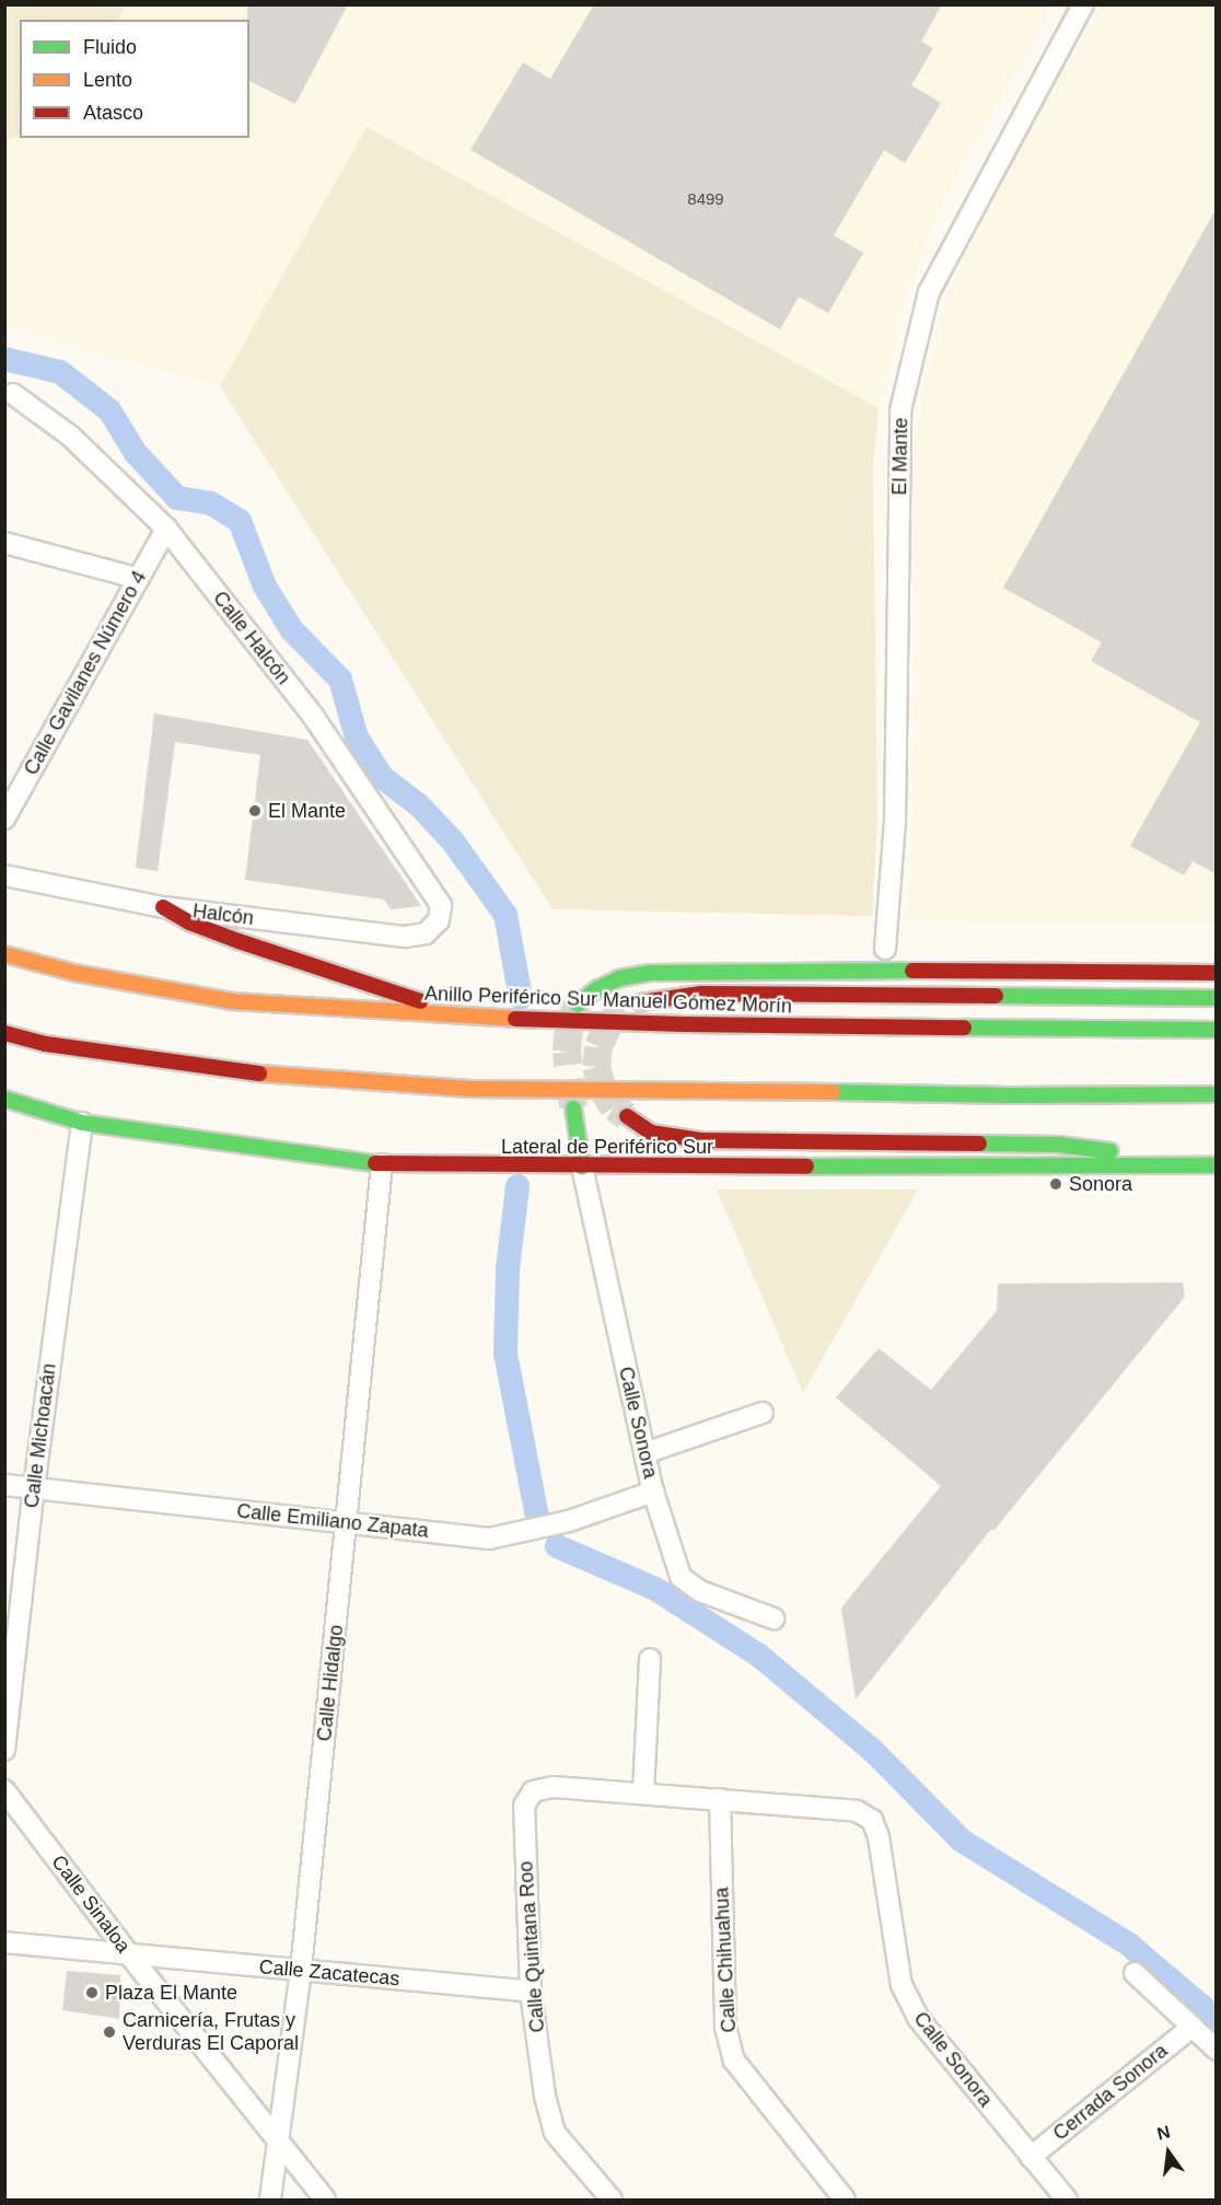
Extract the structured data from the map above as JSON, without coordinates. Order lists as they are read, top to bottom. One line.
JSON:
{"streets":{"main road":["Anillo Periférico Sur Manuel Gómez Morín","Lateral de Periférico Sur"],"street":["El Mante","Calle Halcón","Calle Gavilanes Número 4","Halcón","Calle Sonora","Calle Michoacán","Calle Emiliano Zapata","Calle Hidalgo","Calle Sinaloa","Calle Quintana Roo","Calle Chihuahua","Calle Zacatecas","Cerrada Sonora"]},"crossings":[["Calle Halcón","Calle Gavilanes Número 4"],["Calle Halcón","Halcón"],["Lateral de Periférico Sur","Calle Sonora"],["Lateral de Periférico Sur","Calle Michoacán"],["Lateral de Periférico Sur","Calle Hidalgo"],["Calle Sonora","Calle Emiliano Zapata"],["Calle Sonora","Calle Chihuahua"],["Calle Sonora","Cerrada Sonora"],["Calle Michoacán","Calle Emiliano Zapata"],["Calle Emiliano Zapata","Calle Hidalgo"],["Calle Hidalgo","Calle Sinaloa"],["Calle Hidalgo","Calle Zacatecas"],["Calle Sinaloa","Calle Zacatecas"],["Calle Quintana Roo","Calle Zacatecas"]],"places":["El Mante","Sonora","Plaza El Mante","Carnicería, Frutas y Verduras El Caporal"],"house_numbers":["8499"],"legend":["Fluido","Lento","Atasco"],"north":"top"}
